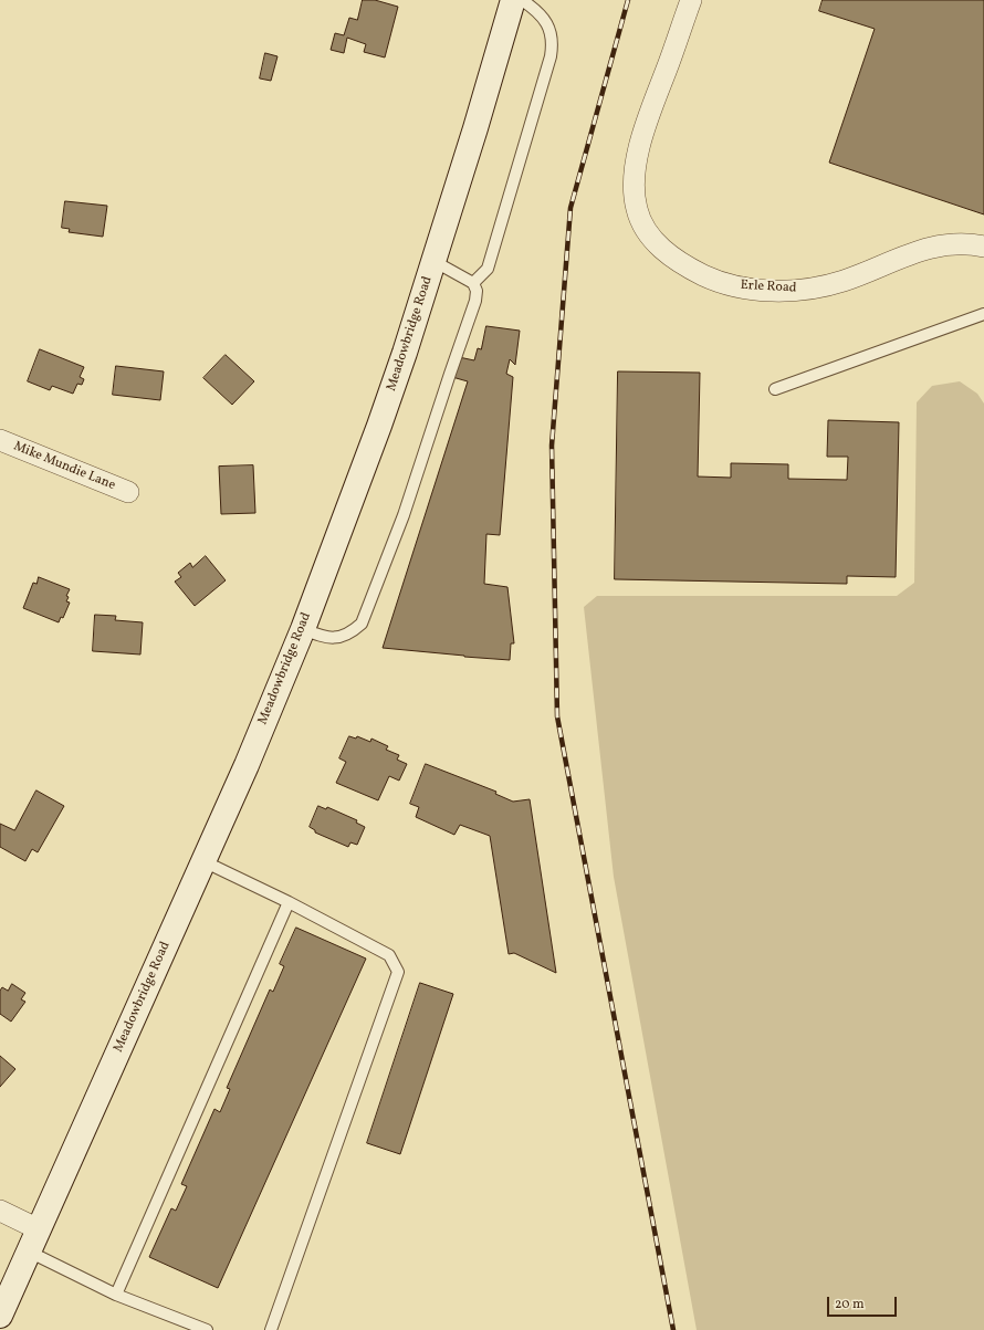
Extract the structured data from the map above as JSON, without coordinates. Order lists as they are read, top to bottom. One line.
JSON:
{"streets":{"main road":["Meadowbridge Road"],"street":["Erle Road","Mike Mundie Lane"]},"scale_bar":"20 m"}
